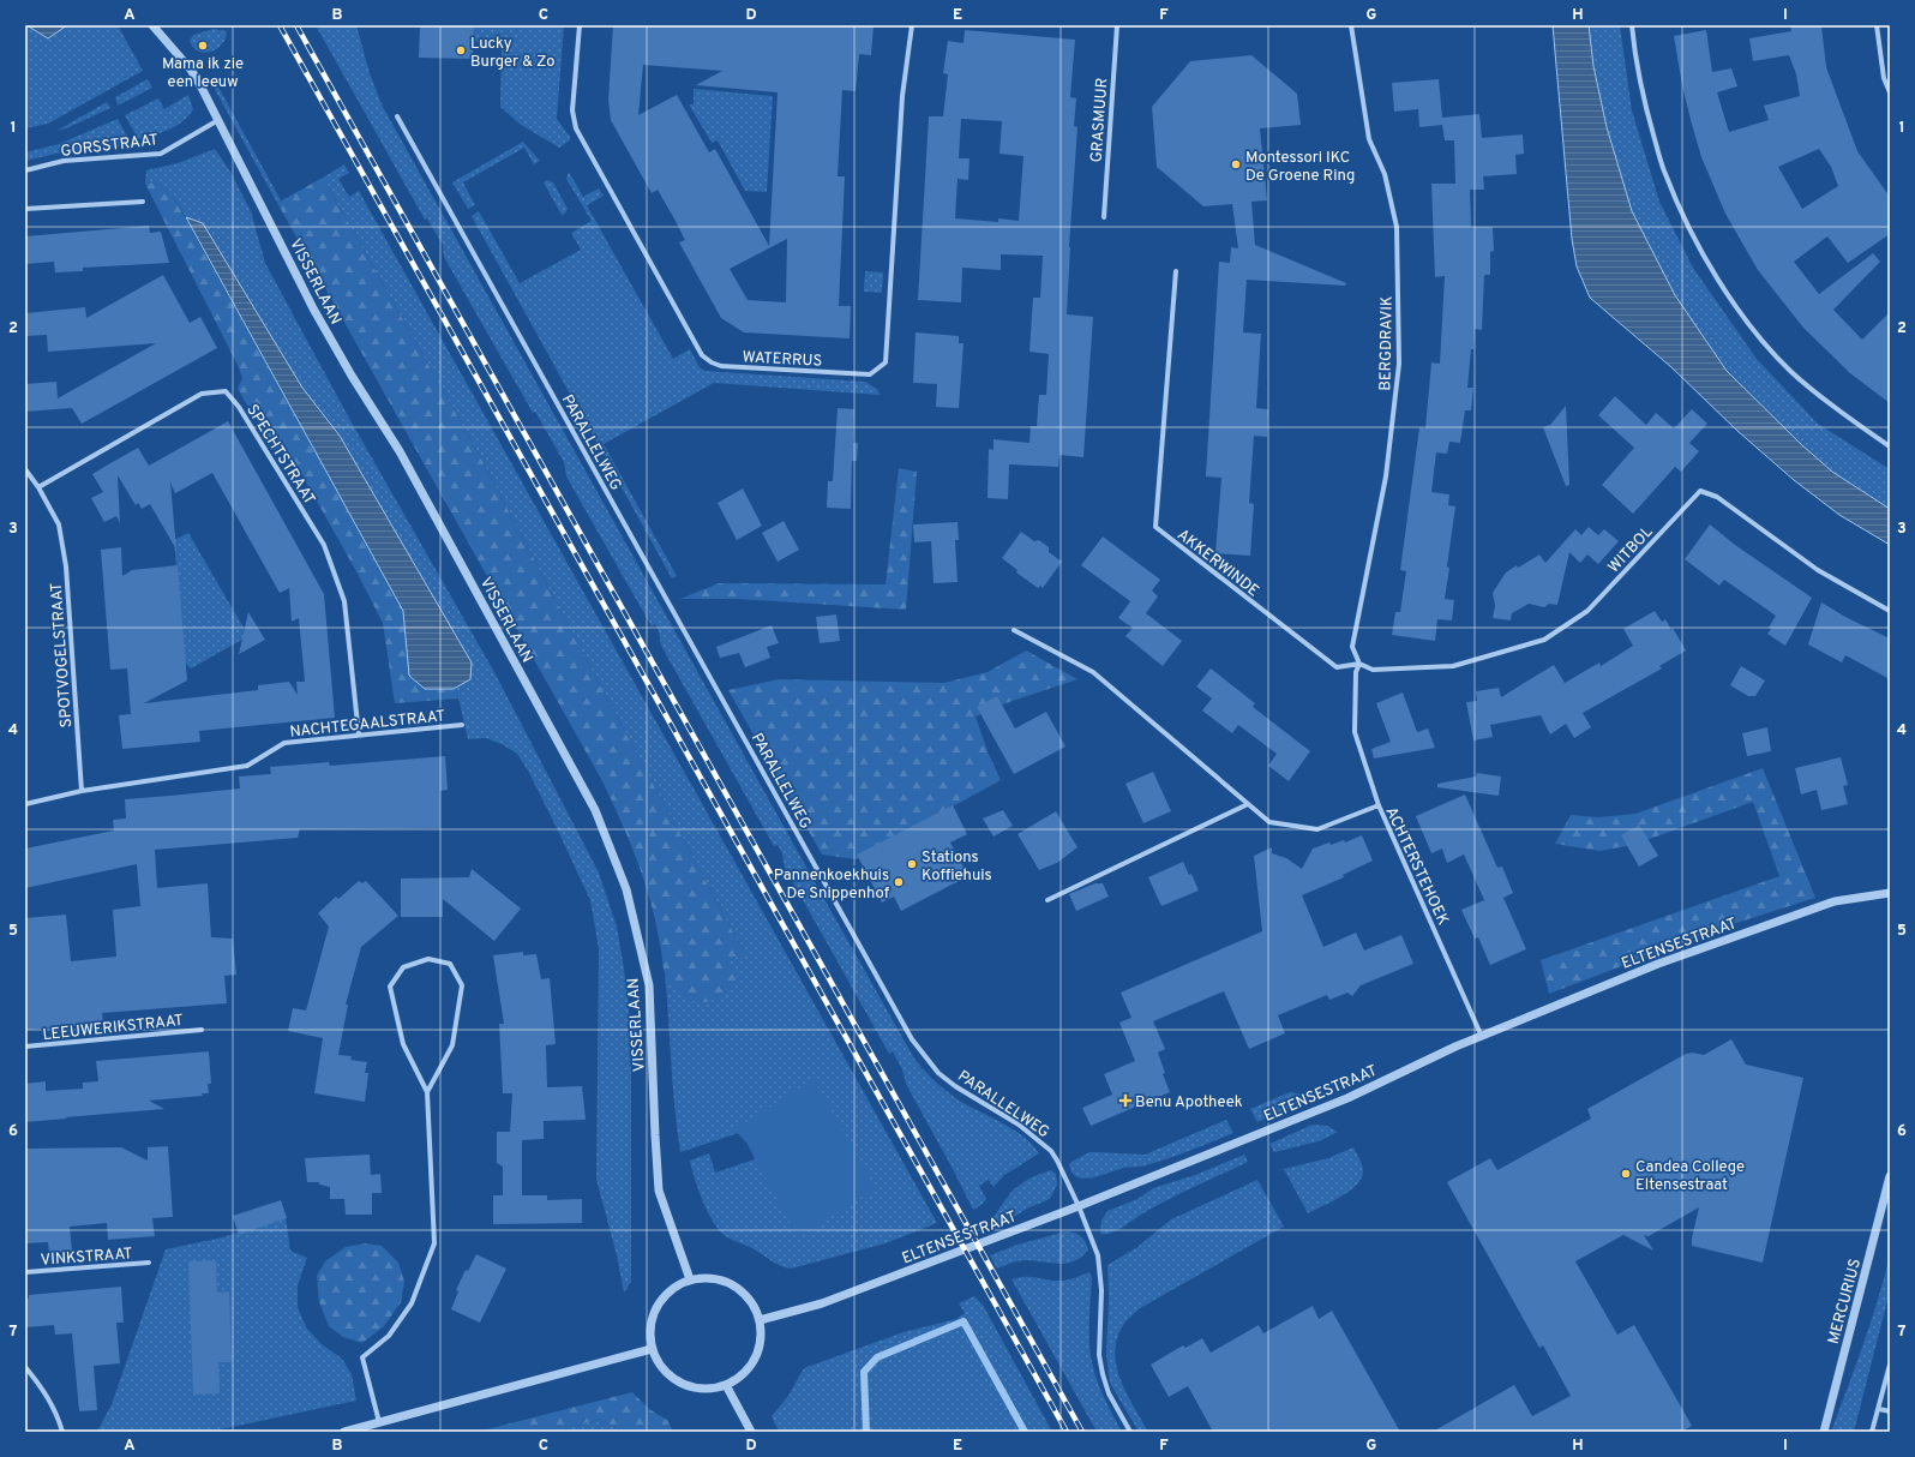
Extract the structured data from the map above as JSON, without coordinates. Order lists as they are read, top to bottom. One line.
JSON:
{"streets":{"street":["GRASMUUR","GORSSTRAAT","VISSERLAAN","BERGDRAVIK","WATERRUS","PARALLELWEG","SPECHTSTRAAT","WITBOL","AKKERWINDE","SPOTVOGELSTRAAT","NACHTEGAALSTRAAT","ACHTERSTEHOEK","ELTENSESTRAAT","LEEUWERIKSTRAAT","VINKSTRAAT","MERCURIUS"]},"crossings":[["GORSSTRAAT","VISSERLAAN"],["VISSERLAAN","ELTENSESTRAAT"],["BERGDRAVIK","WITBOL"],["BERGDRAVIK","AKKERWINDE"],["PARALLELWEG","ELTENSESTRAAT"],["SPECHTSTRAAT","SPOTVOGELSTRAAT"],["SPECHTSTRAAT","NACHTEGAALSTRAAT"],["WITBOL","AKKERWINDE"],["SPOTVOGELSTRAAT","NACHTEGAALSTRAAT"],["ACHTERSTEHOEK","ELTENSESTRAAT"]],"places":{"other":["Mama ik zie een leeuw","Lucky Burger & Zo","Montessori IKC De Groene Ring","Stations Koffiehuis","Pannenkoekhuis De Snippenhof","Candea College Eltensestraat"],"health":["Benu Apotheek"]},"grid":{"columns":["A","B","C","D","E","F","G","H","I"],"rows":["1","2","3","4","5","6","7"]}}
